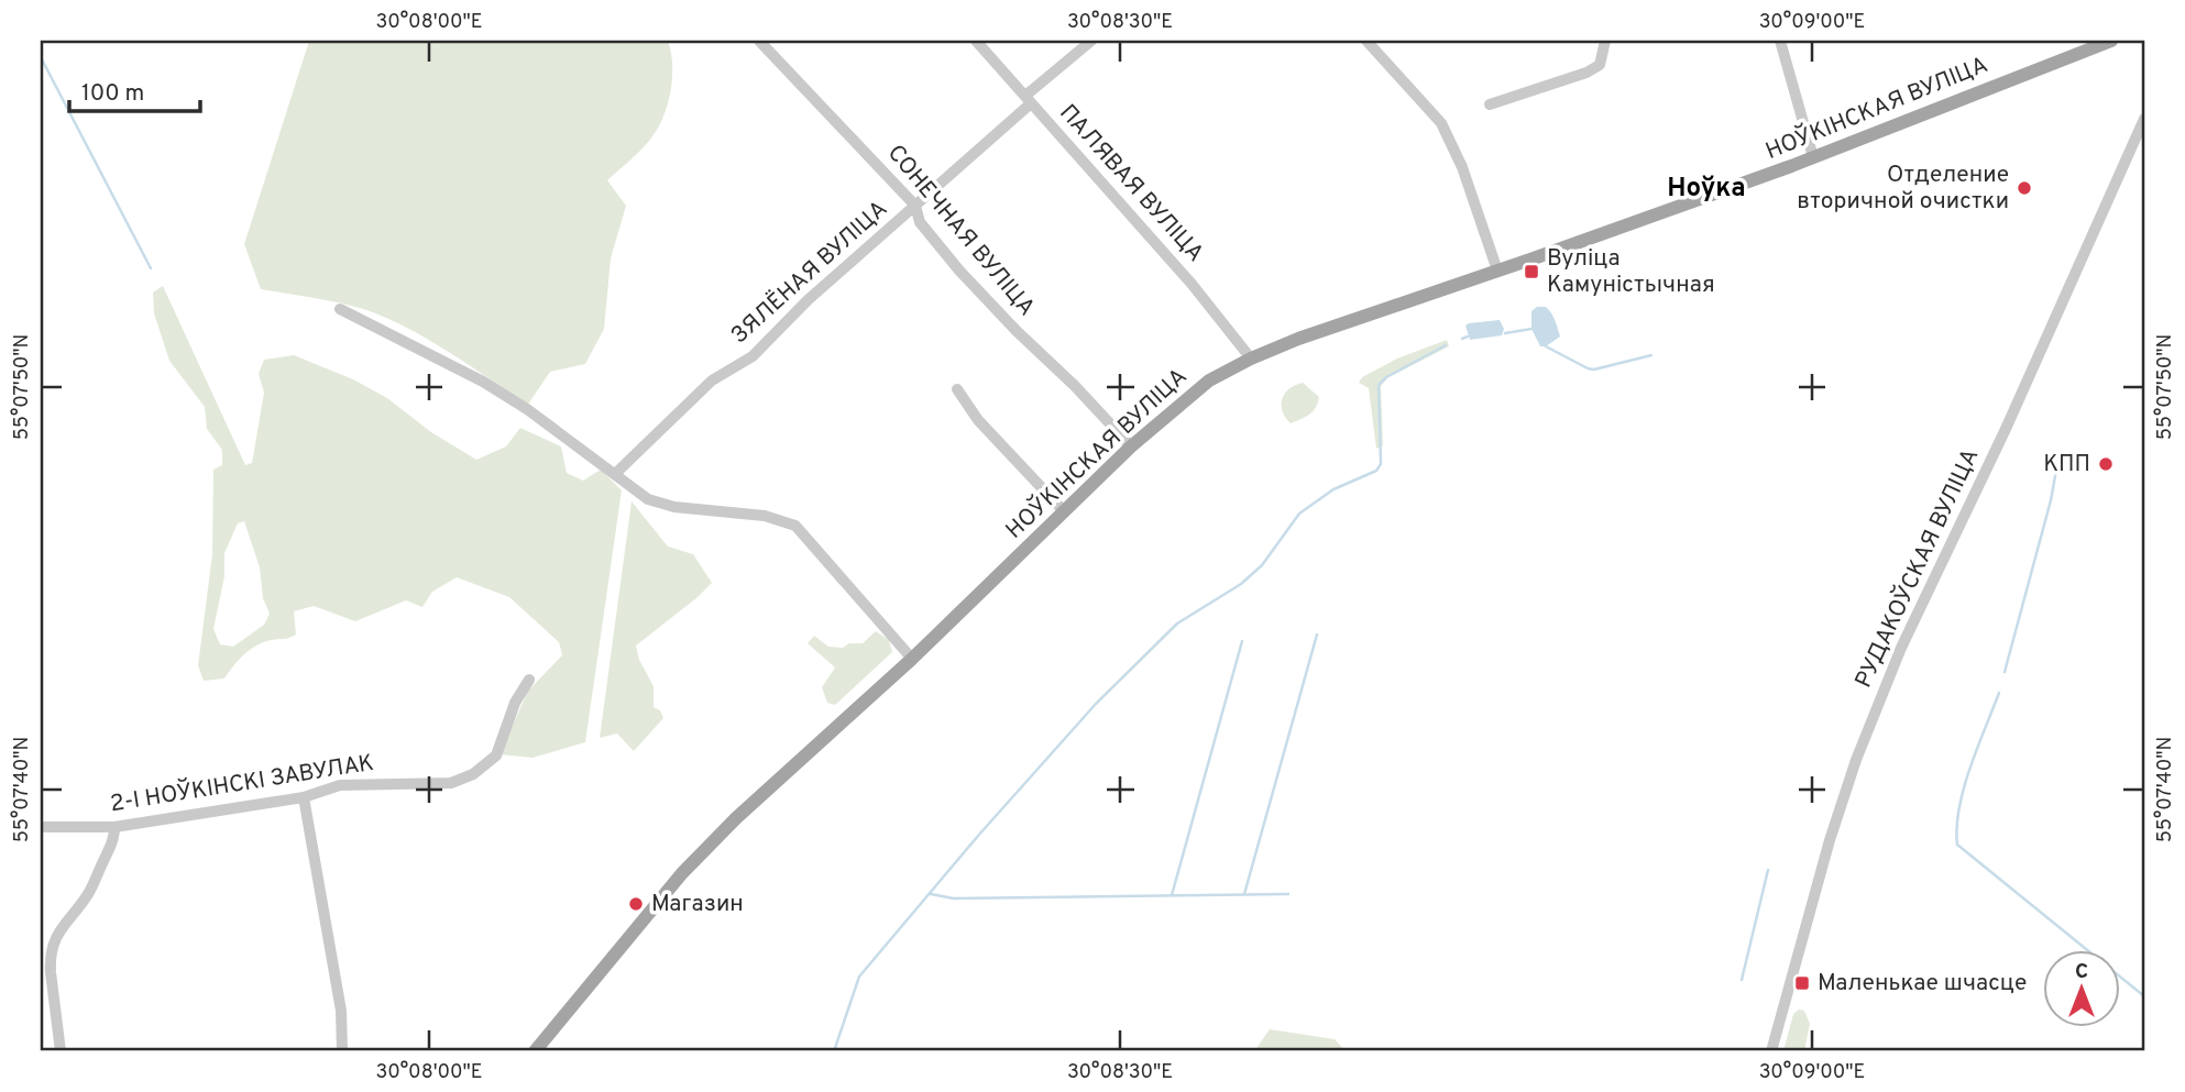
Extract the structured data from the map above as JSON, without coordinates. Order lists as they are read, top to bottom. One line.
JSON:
{"streets":{"main road":["НОЎКІНСКАЯ ВУЛІЦА"],"street":["ПАЛЯВАЯ ВУЛІЦА","СОНЕЧНАЯ ВУЛІЦА","ЗЯЛЁНАЯ ВУЛІЦА","РУДАКОЎСКАЯ ВУЛІЦА","2-І НОЎКІНСКІ ЗАВУЛАК"]},"crossings":[["НОЎКІНСКАЯ ВУЛІЦА","ПАЛЯВАЯ ВУЛІЦА"],["НОЎКІНСКАЯ ВУЛІЦА","СОНЕЧНАЯ ВУЛІЦА"],["ПАЛЯВАЯ ВУЛІЦА","ЗЯЛЁНАЯ ВУЛІЦА"],["СОНЕЧНАЯ ВУЛІЦА","ЗЯЛЁНАЯ ВУЛІЦА"]],"districts":["Ноўка"],"places":{"other":["Отделение вторичной очистки","КПП","Магазин"],"transit":["Вуліца Камуністычная","Маленькае шчасце"]},"scale_bar":"100 m","north":"top","coordinates":["30°08'00\"E","30°08'30\"E","30°09'00\"E","55°07'50\"N","55°07'40\"N"]}
